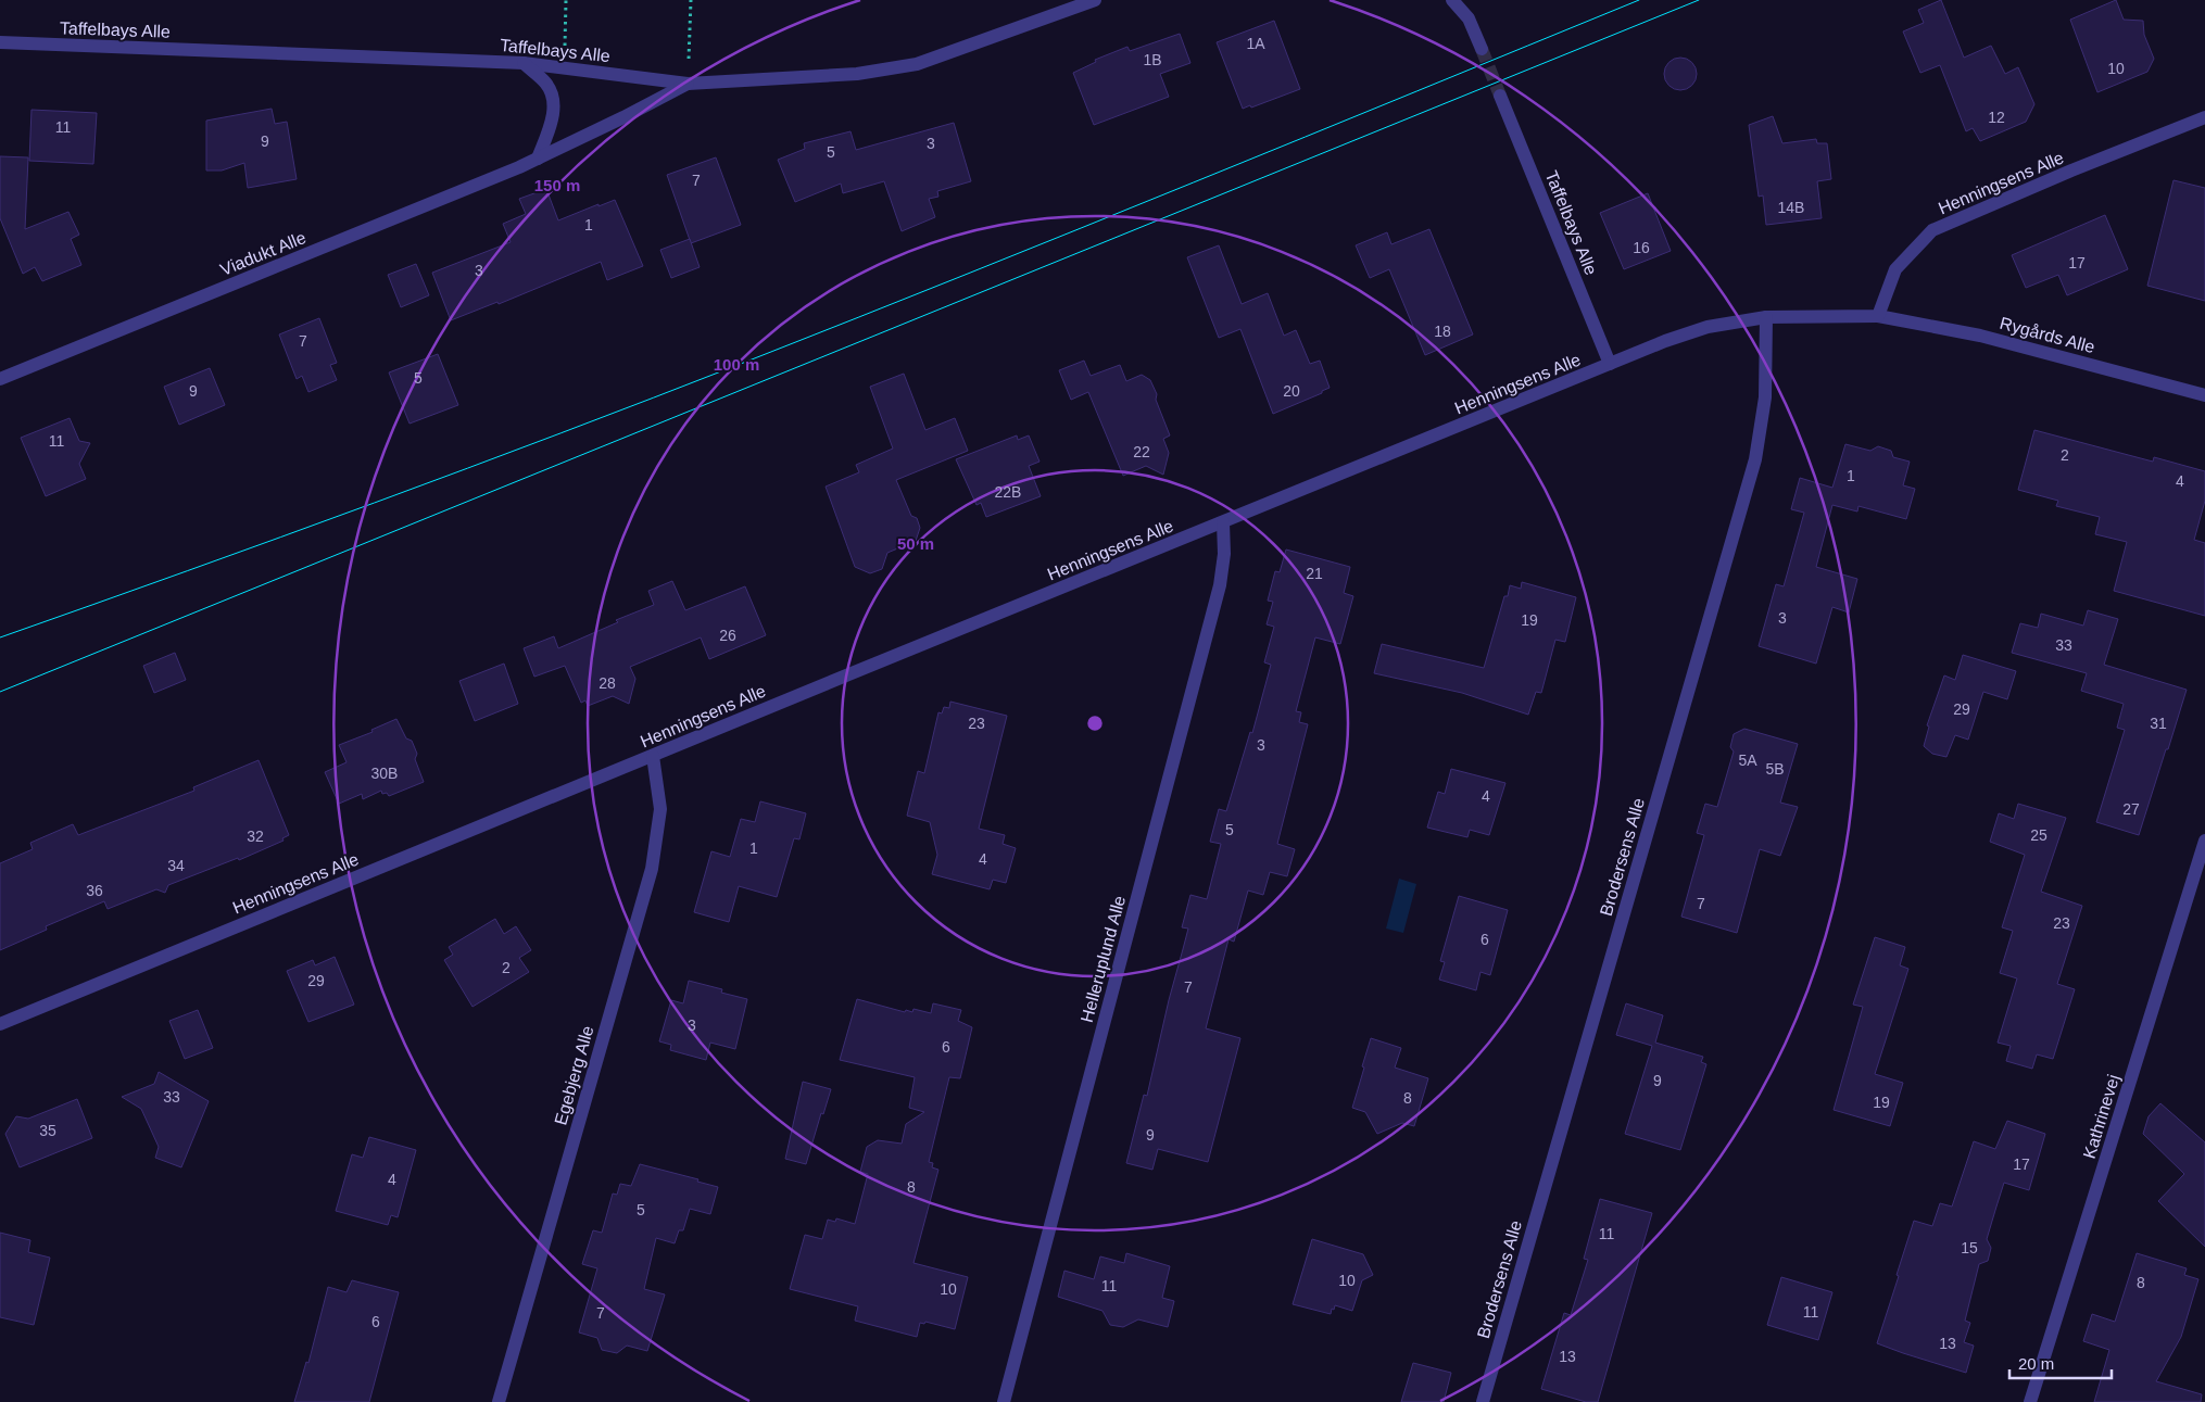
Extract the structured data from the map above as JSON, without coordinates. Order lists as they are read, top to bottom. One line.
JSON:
{"streets":{"street":["Taffelbays Alle","Henningsens Alle","Viadukt Alle","Rygårds Alle","Brodersens Alle","Helleruplund Alle","Egebjerg Alle","Kathrinevej"]},"crossings":[["Taffelbays Alle","Henningsens Alle"],["Taffelbays Alle","Viadukt Alle"],["Henningsens Alle","Rygårds Alle"],["Henningsens Alle","Brodersens Alle"],["Henningsens Alle","Helleruplund Alle"],["Henningsens Alle","Egebjerg Alle"]],"house_numbers":["1A","1B","10","12","11","9","3","5","7","14B","1","16","17","3","18","7","5","9","20","11","22","2","1","4","22B","21","3","19","26","33","28","29","23","31","3","5A","5B","30B","4","27","5","25","32","1","4","34","36","7","23","6","2","29","7","3","6","9","33","8","19","35","9","17","4","8","5","11","15","10","8","11","10","11","7","6","13","13"],"scale_bar":"20 m","rings":["150 m","100 m","50 m"]}
